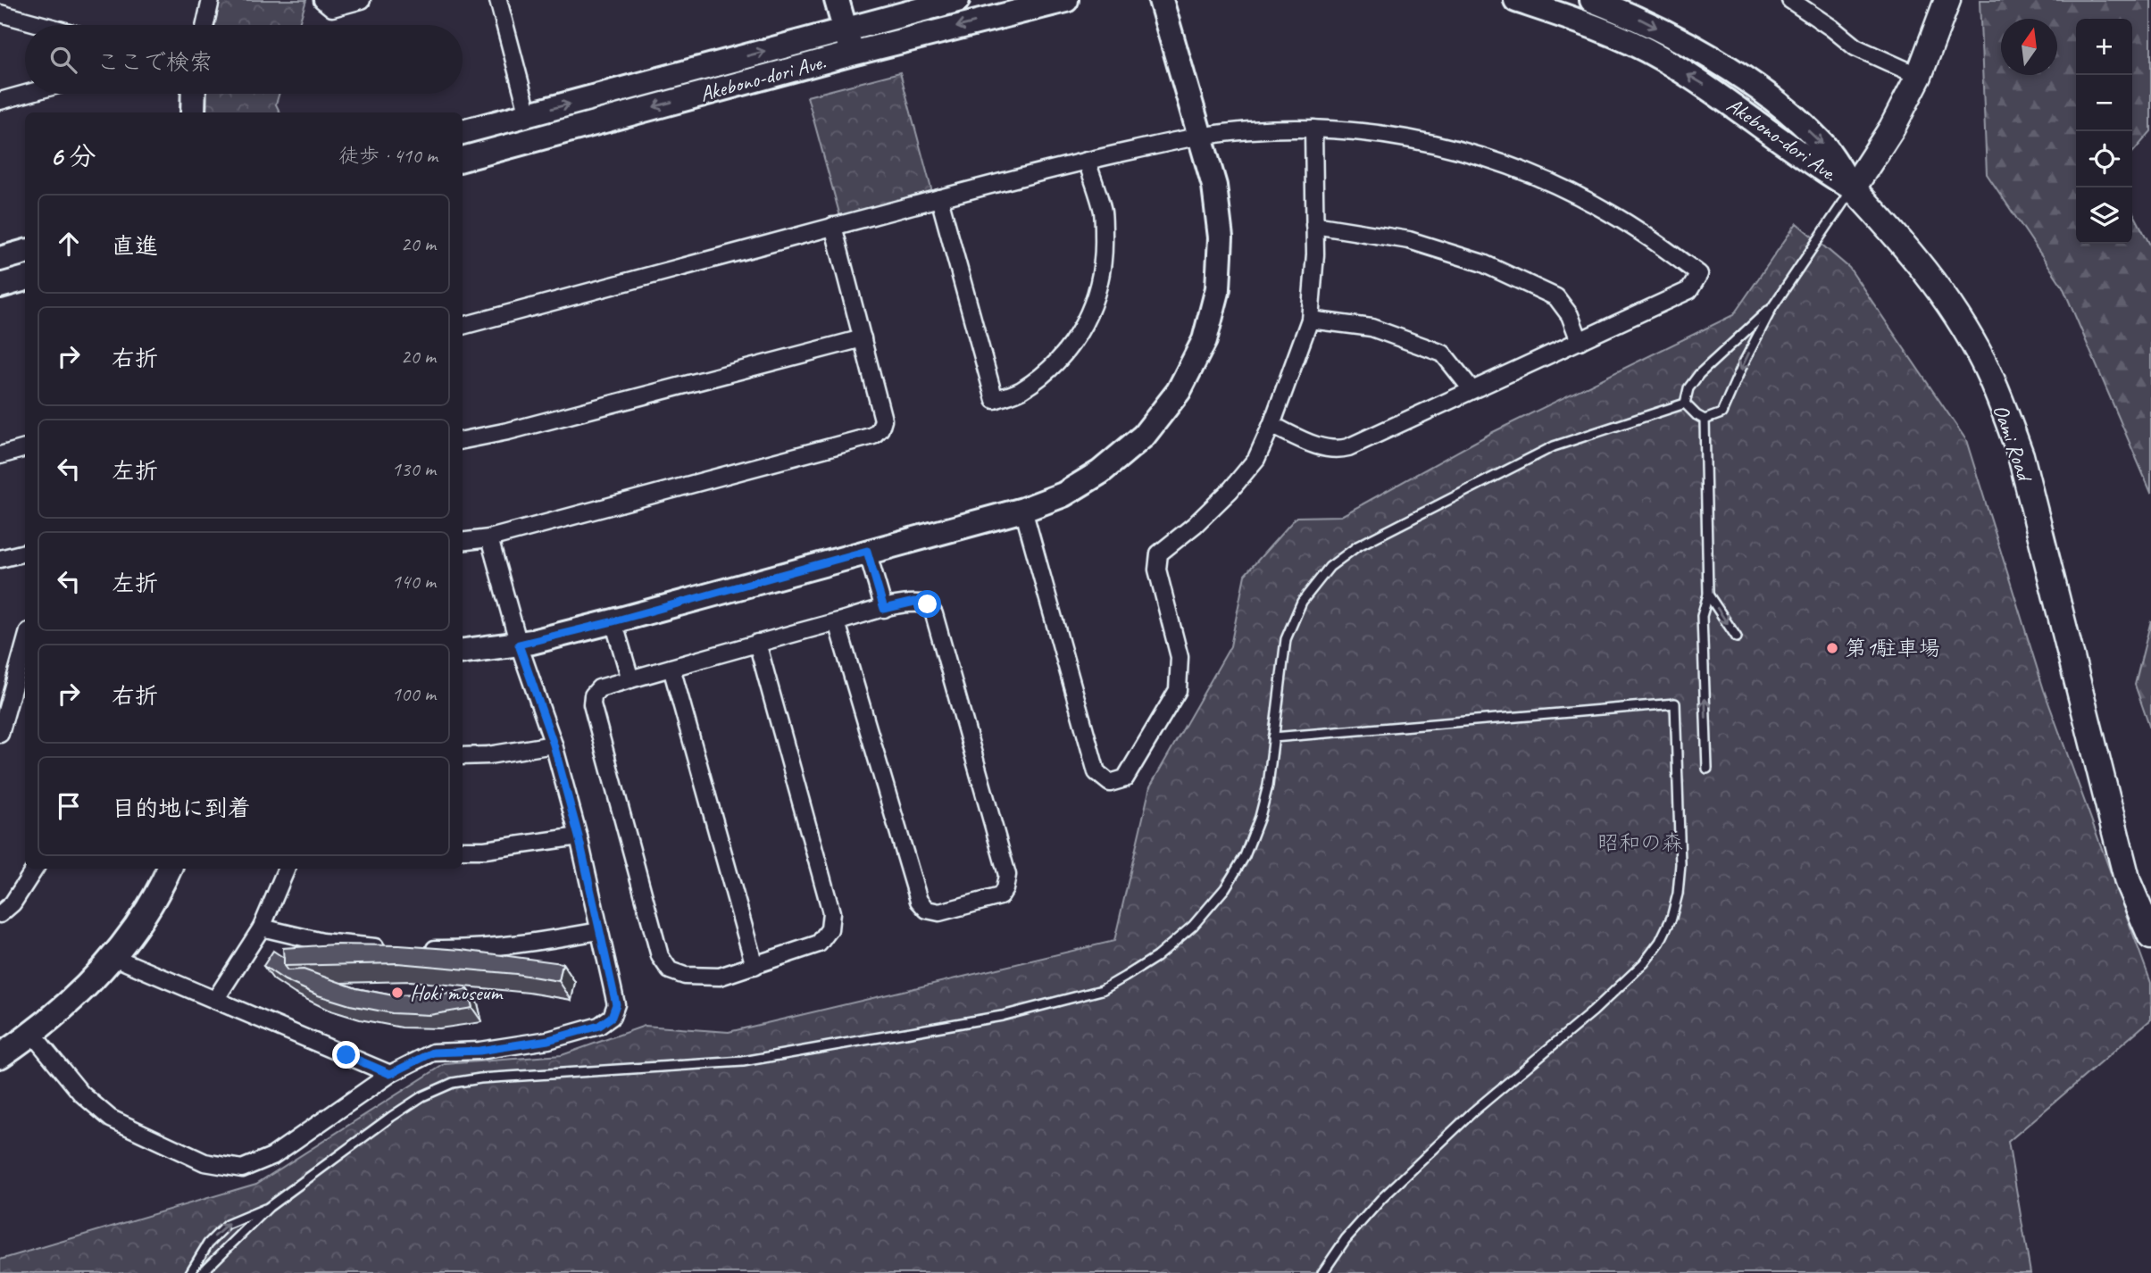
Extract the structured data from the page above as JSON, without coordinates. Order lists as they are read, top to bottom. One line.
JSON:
{"streets":{"main road":["Oami Road"],"street":["Akebono-dori Ave."]},"crossings":[["Akebono-dori Ave.","Oami Road"]],"parks":["昭和の森"],"places":["第1駐車場","Hoki museum"],"north":"top","page":{"map_buttons":["+","−"],"search":"ここで検索","heading":["6 分","徒歩 · 410 m"],"list":[["直進","20 m"],["右折","20 m"],["左折","130 m"],["左折","140 m"],["右折","100 m"],"目的地に到着"]}}
